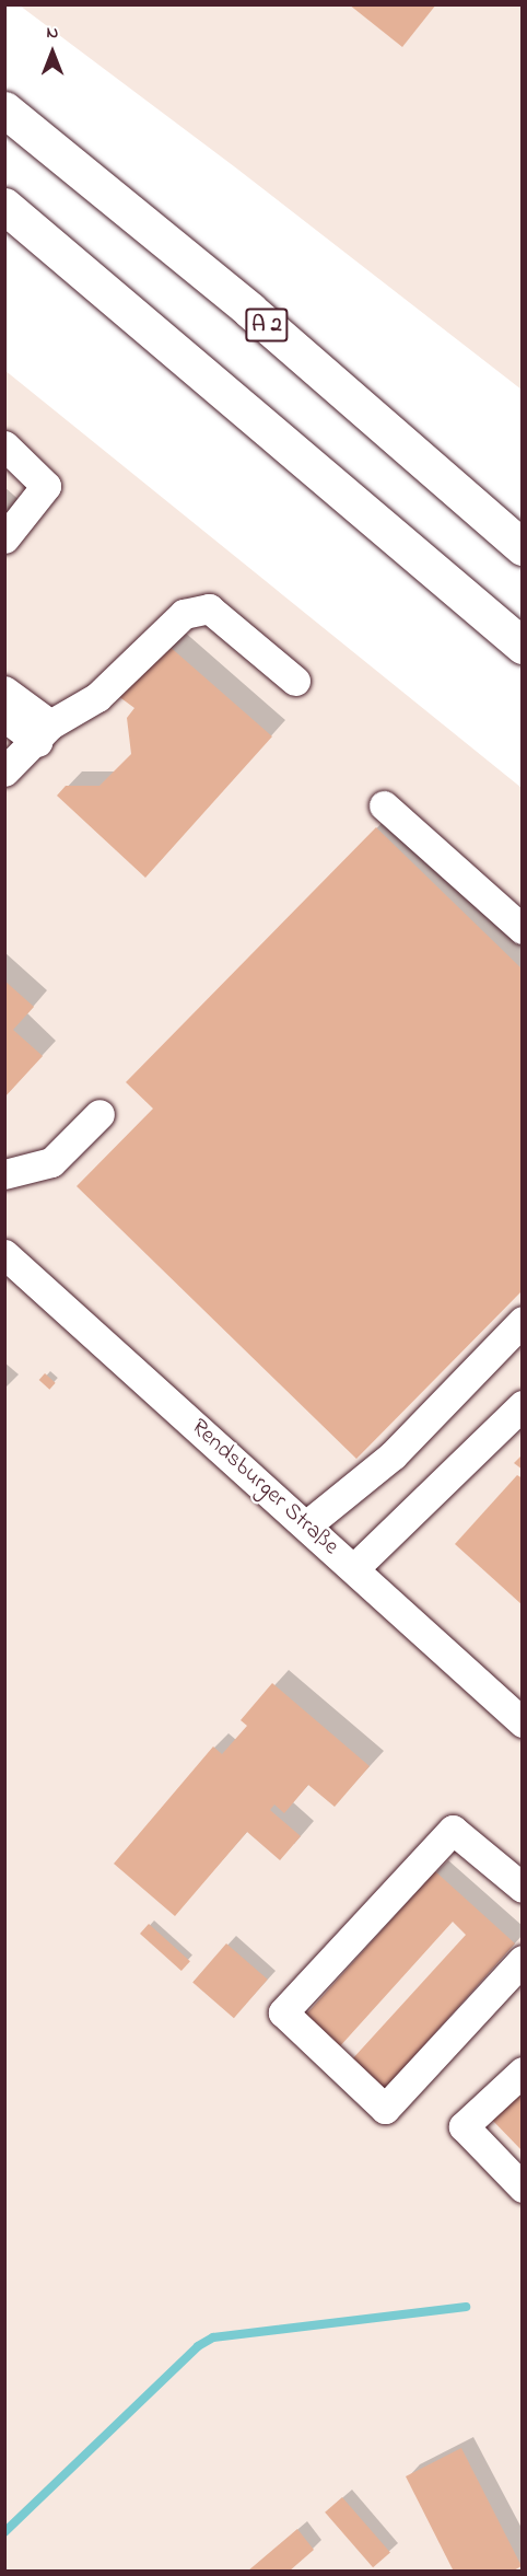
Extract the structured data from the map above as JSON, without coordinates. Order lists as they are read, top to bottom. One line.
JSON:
{"streets":{"highway":["A 2"],"street":["Rendsburger Straße"]},"north":"top"}
